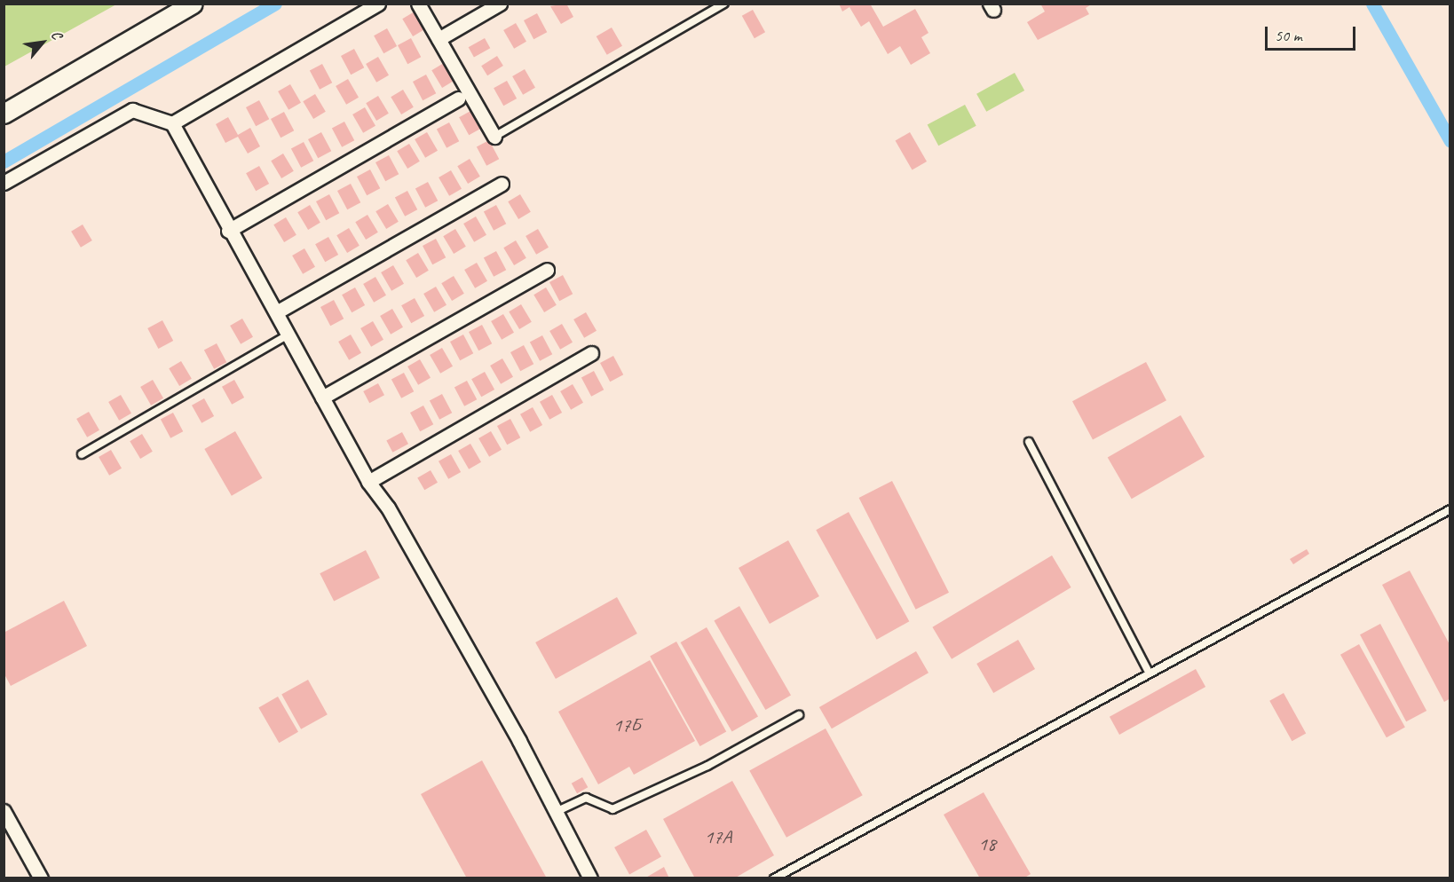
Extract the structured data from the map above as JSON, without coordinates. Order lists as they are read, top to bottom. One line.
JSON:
{"house_numbers":["17Б","17А","18"],"scale_bar":"50 m","north":"top right"}
